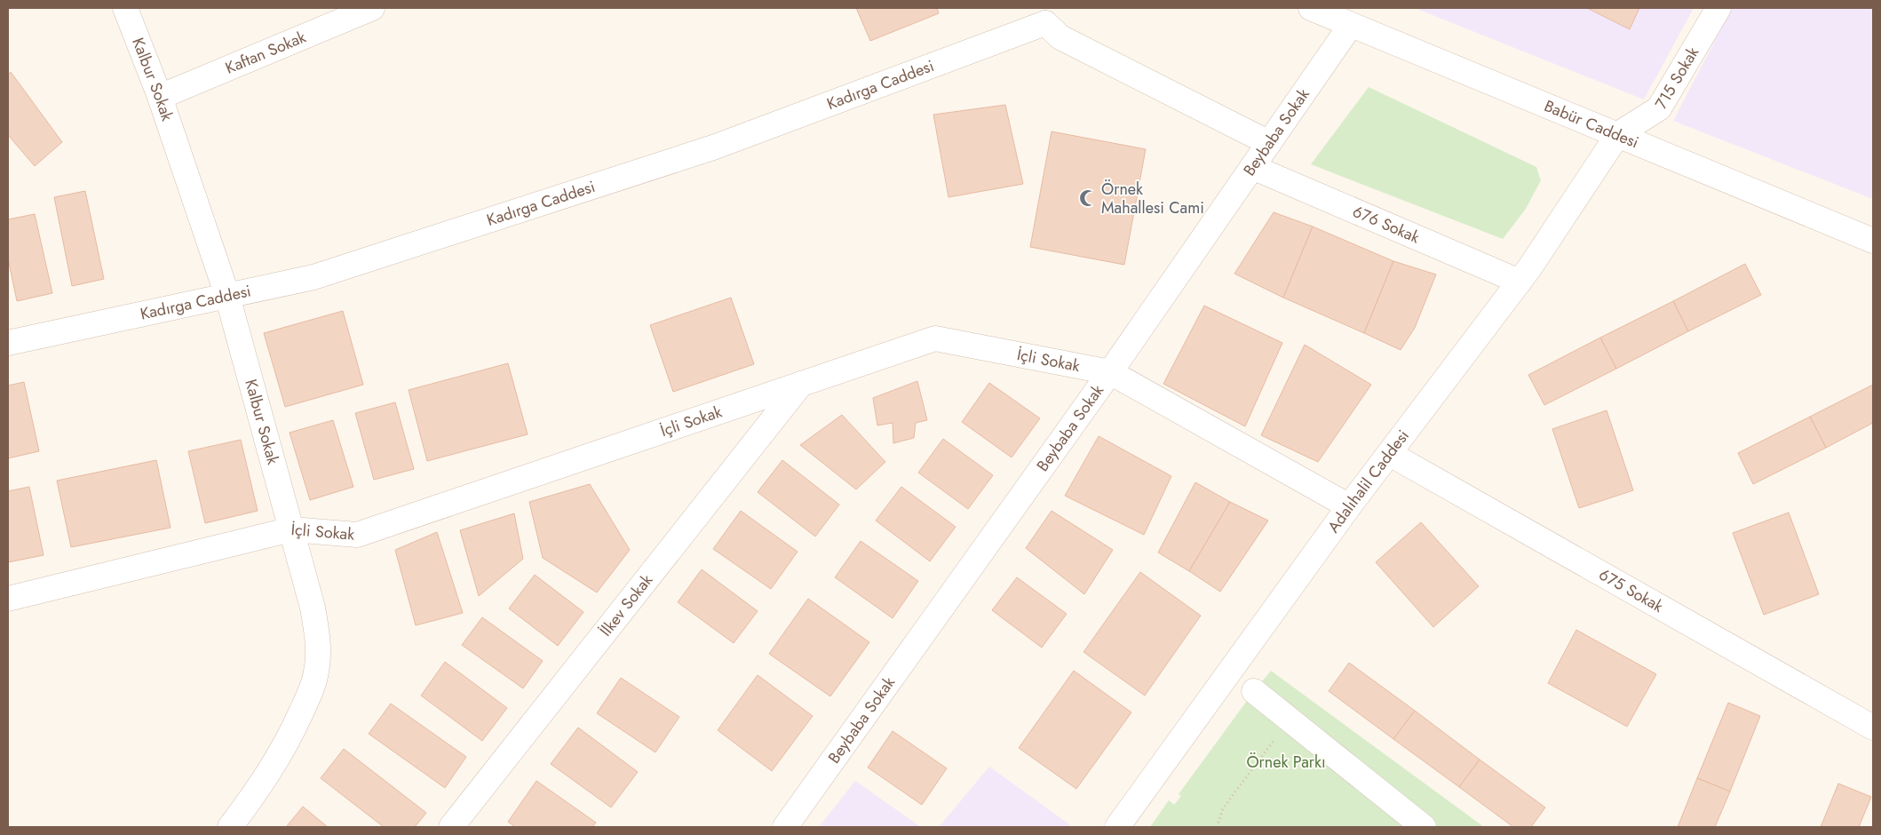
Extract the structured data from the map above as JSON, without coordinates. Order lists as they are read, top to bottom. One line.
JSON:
{"streets":{"street":["Kaftan Sokak","715 Sokak","Kalbur Sokak","Kadırga Caddesi","Babür Caddesi","Beybaba Sokak","676 Sokak","İçli Sokak","Adalıhalil Caddesi","675 Sokak","İlkev Sokak"]},"crossings":[["Kaftan Sokak","Kalbur Sokak"],["715 Sokak","Babür Caddesi"],["715 Sokak","Adalıhalil Caddesi"],["Kalbur Sokak","Kadırga Caddesi"],["Kalbur Sokak","İçli Sokak"],["Babür Caddesi","Beybaba Sokak"],["Babür Caddesi","Adalıhalil Caddesi"],["Beybaba Sokak","676 Sokak"],["Beybaba Sokak","İçli Sokak"],["676 Sokak","Adalıhalil Caddesi"],["İçli Sokak","Adalıhalil Caddesi"],["İçli Sokak","İlkev Sokak"],["Adalıhalil Caddesi","675 Sokak"]],"parks":["Örnek Parkı"],"places":{"mosque":["Örnek Mahallesi Cami"]}}
